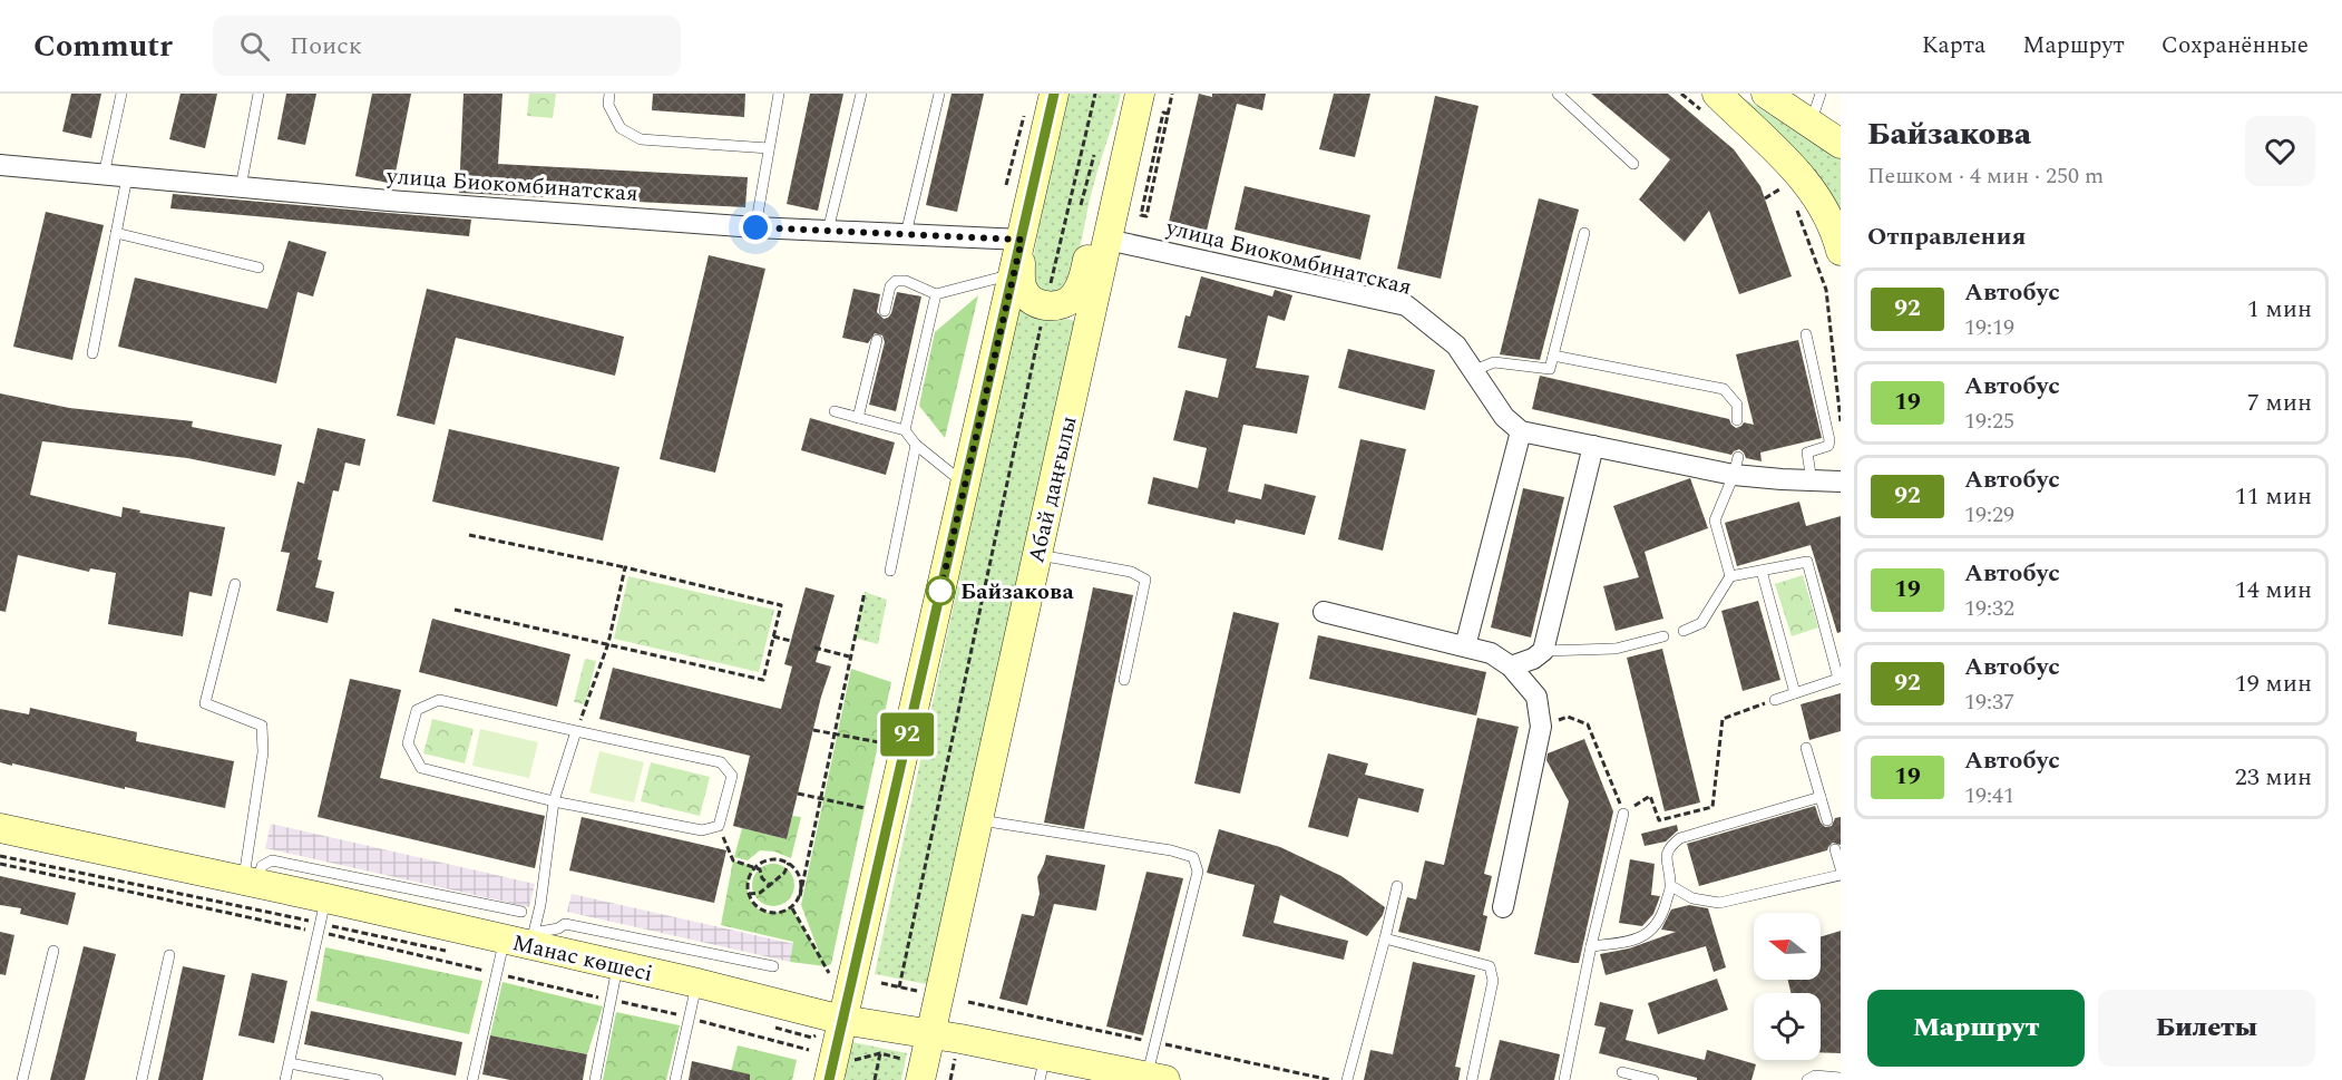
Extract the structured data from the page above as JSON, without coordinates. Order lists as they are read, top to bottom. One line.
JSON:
{"streets":{"main road":["Абай даңғылы","Манас көшесі"],"street":["улица Биокомбинатская"]},"crossings":[["улица Биокомбинатская","Абай даңғылы"],["Абай даңғылы","Манас көшесі"]],"places":["Байзакова"],"lines":["bus line 92"],"north":"left","page":{"header":"Commutr","search":"Поиск","nav":["Карта","Маршрут","Сохранённые"],"on_map":"92","heading":[["Байзакова","Пешком · 4 мин · 250 m"],"Отправления"],"list":[{"mark":"92","name":"Автобус","note":"19:19","value":"1 мин"},{"mark":"19","name":"Автобус","note":"19:25","value":"7 мин"},{"mark":"92","name":"Автобус","note":"19:29","value":"11 мин"},{"mark":"19","name":"Автобус","note":"19:32","value":"14 мин"},{"mark":"92","name":"Автобус","note":"19:37","value":"19 мин"},{"mark":"19","name":"Автобус","note":"19:41","value":"23 мин"}],"buttons":["Маршрут","Билеты"]}}
